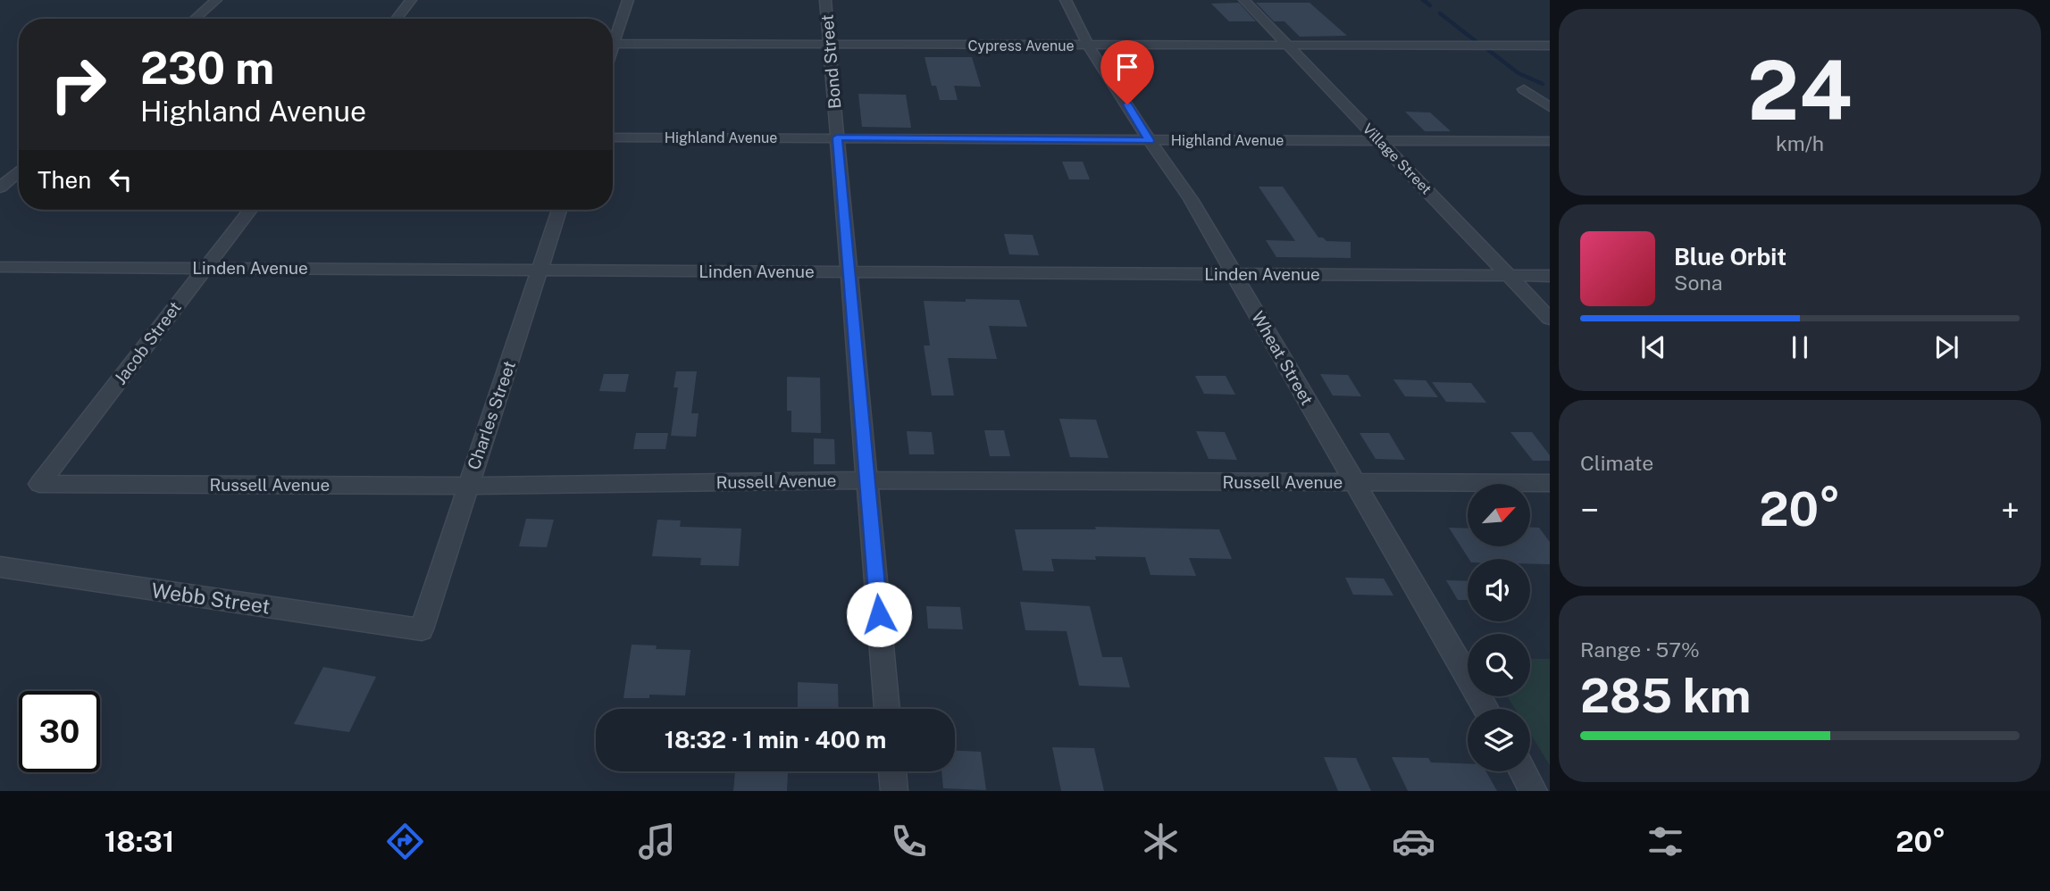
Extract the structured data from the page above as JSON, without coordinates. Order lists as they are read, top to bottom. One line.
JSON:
{"streets":{"street":["Cypress Avenue","Bond Street","Highland Avenue","Village Street","Linden Avenue","Jacob Street","Wheat Street","Charles Street","Russell Avenue","Webb Street"]},"crossings":[["Cypress Avenue","Bond Street"],["Cypress Avenue","Village Street"],["Cypress Avenue","Wheat Street"],["Bond Street","Highland Avenue"],["Bond Street","Linden Avenue"],["Bond Street","Russell Avenue"],["Highland Avenue","Village Street"],["Highland Avenue","Wheat Street"],["Village Street","Linden Avenue"],["Linden Avenue","Jacob Street"],["Linden Avenue","Wheat Street"],["Linden Avenue","Charles Street"],["Jacob Street","Russell Avenue"],["Wheat Street","Russell Avenue"],["Charles Street","Russell Avenue"],["Charles Street","Webb Street"]],"north":"top right","page":{"tile":[["24","km/h"],"Climate",["Range · 57%","285 km"]],"turn":["230 m","Highland Avenue"],"then":"Then","song":["Blue Orbit","Sona"],"heat":["−","20°","+"],"limit":"30","trip":"18:32 · 1 min · 400 m","tabs":["18:31","20°"]}}
